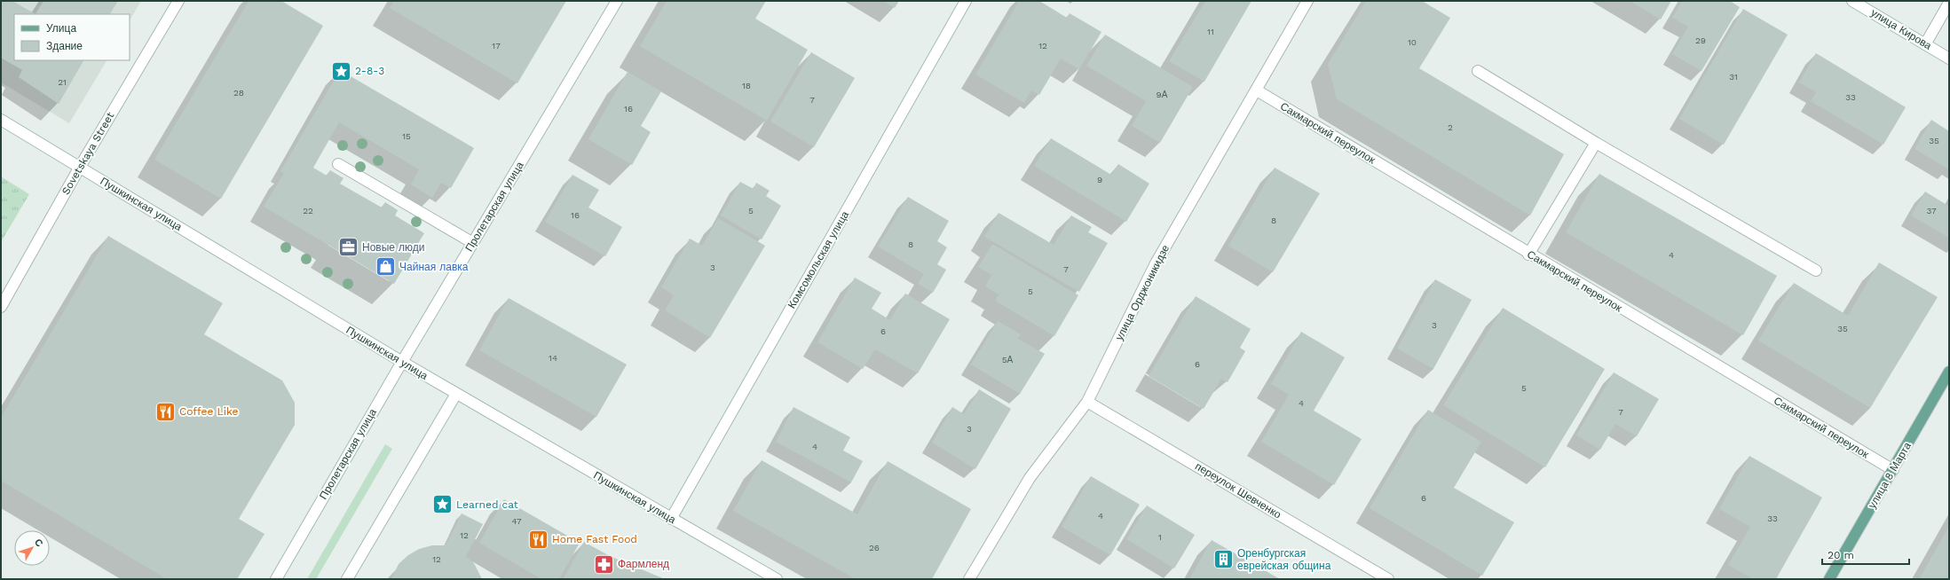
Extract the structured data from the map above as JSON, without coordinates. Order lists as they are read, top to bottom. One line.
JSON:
{"streets":{"main road":["улица Кирова","Сакмарский переулок","Sovetskaya Street","Пушкинская улица","Пролетарская улица","Комсомольская улица","улица Орджоникидзе","улица 8 Марта","переулок Шевченко"]},"crossings":[["Сакмарский переулок","улица Орджоникидзе"],["Сакмарский переулок","улица 8 Марта"],["Sovetskaya Street","Пушкинская улица"],["Пушкинская улица","Пролетарская улица"],["Пушкинская улица","Комсомольская улица"],["улица Орджоникидзе","переулок Шевченко"]],"places":{"place":["2-8-3","Learned cat"],"office":["Новые люди"],"shop":["Чайная лавка"],"restaurant":["Coffee Like","Home Fast Food"],"building":["Оренбургская еврейская община"],"pharmacy":["Фармленд"]},"house_numbers":["11","29","10","17","12","31","21","18","28","9А","33","7","16","2","15","35","9","22","5","37","16","8","8","4","3","7","5","3","35","6","14","5А","6","5","4","7","3","4","6","4","33","47","12","1","26","12"],"legend":["Улица","Здание"],"scale_bar":"20 m","north":"top right"}
